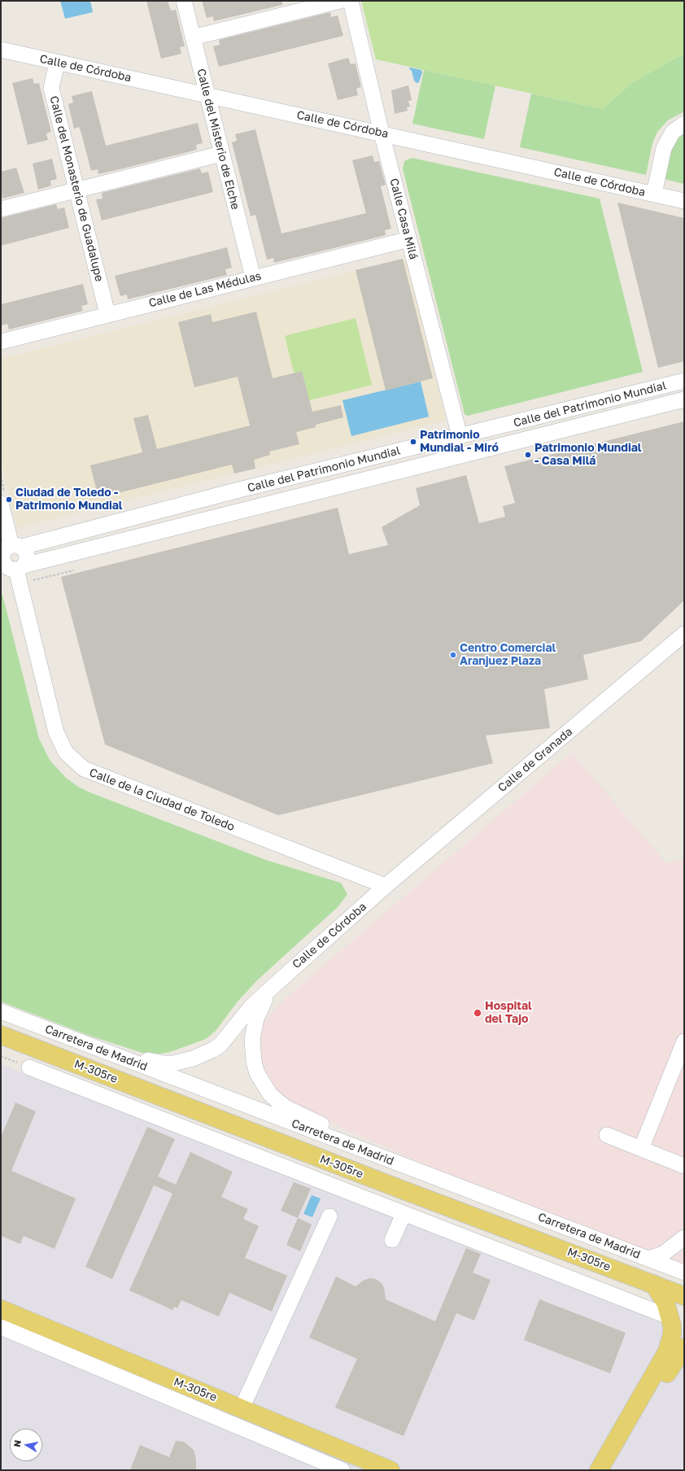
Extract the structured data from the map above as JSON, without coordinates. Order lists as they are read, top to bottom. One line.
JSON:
{"streets":{"main road":["M-305re"],"street":["Calle de Córdoba","Calle del Misterio de Elche","Calle del Monasterio de Guadalupe","Calle Casa Milá","Calle de Las Médulas","Calle del Patrimonio Mundial","Calle de Granada","Calle de la Ciudad de Toledo","Carretera de Madrid"]},"crossings":[["Calle de Córdoba","Calle del Misterio de Elche"],["Calle de Córdoba","Calle del Monasterio de Guadalupe"],["Calle de Córdoba","Calle Casa Milá"],["Calle de Córdoba","Calle de Granada"],["Calle de Córdoba","Calle de la Ciudad de Toledo"],["Calle de Córdoba","Carretera de Madrid"],["Calle del Misterio de Elche","Calle de Las Médulas"],["Calle del Monasterio de Guadalupe","Calle de Las Médulas"],["Calle Casa Milá","Calle de Las Médulas"],["Calle Casa Milá","Calle del Patrimonio Mundial"],["Calle del Patrimonio Mundial","Calle de la Ciudad de Toledo"],["Calle de Granada","Calle de la Ciudad de Toledo"]],"places":["Patrimonio Mundial - Miró","Patrimonio Mundial - Casa Milá","Ciudad de Toledo - Patrimonio Mundial","Centro Comercial Aranjuez Plaza","Hospital del Tajo"],"north":"left"}
